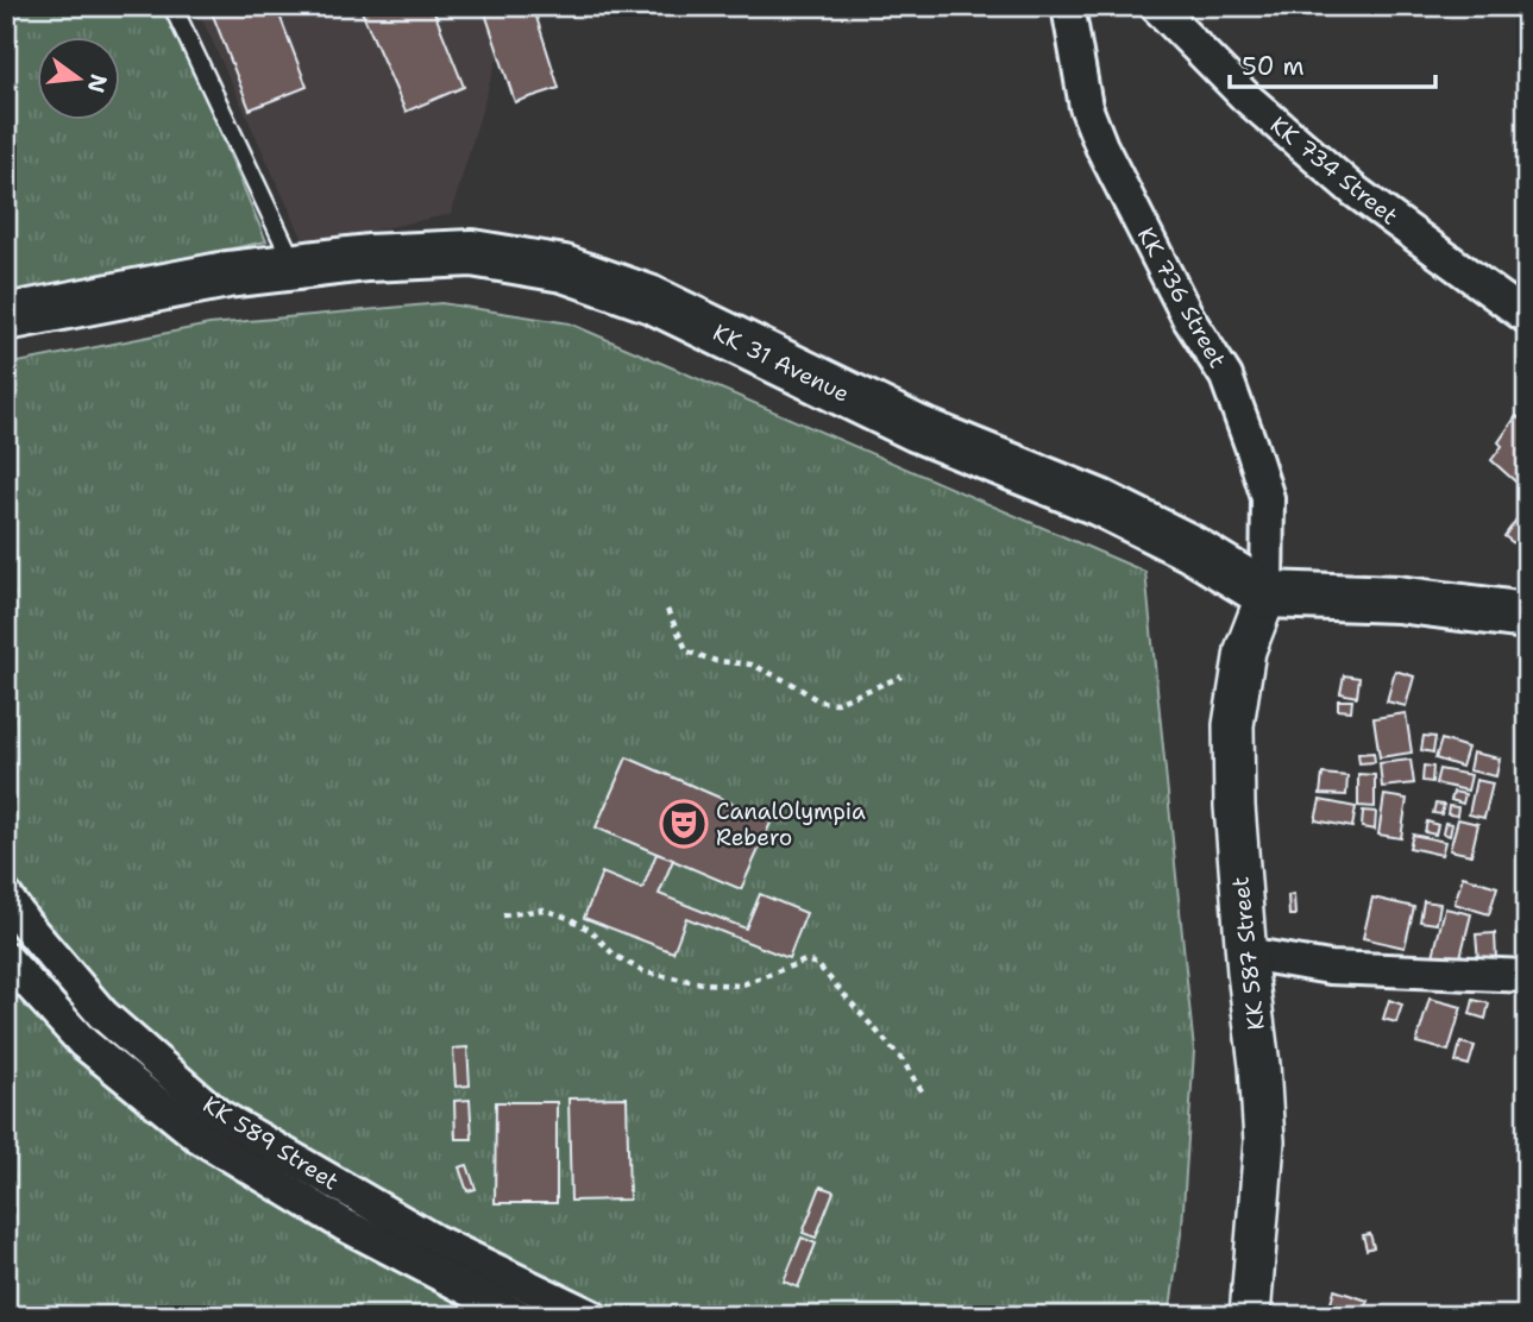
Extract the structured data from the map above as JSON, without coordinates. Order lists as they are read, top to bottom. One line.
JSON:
{"streets":{"main road":["KK 31 Avenue"],"street":["KK 734 Street","KK 736 Street","KK 587 Street","KK 589 Street"]},"crossings":[["KK 736 Street","KK 31 Avenue"],["KK 736 Street","KK 587 Street"],["KK 31 Avenue","KK 587 Street"]],"places":{"theatre":["CanalOlympia Rebero"]},"scale_bar":"50 m","north":"right"}
